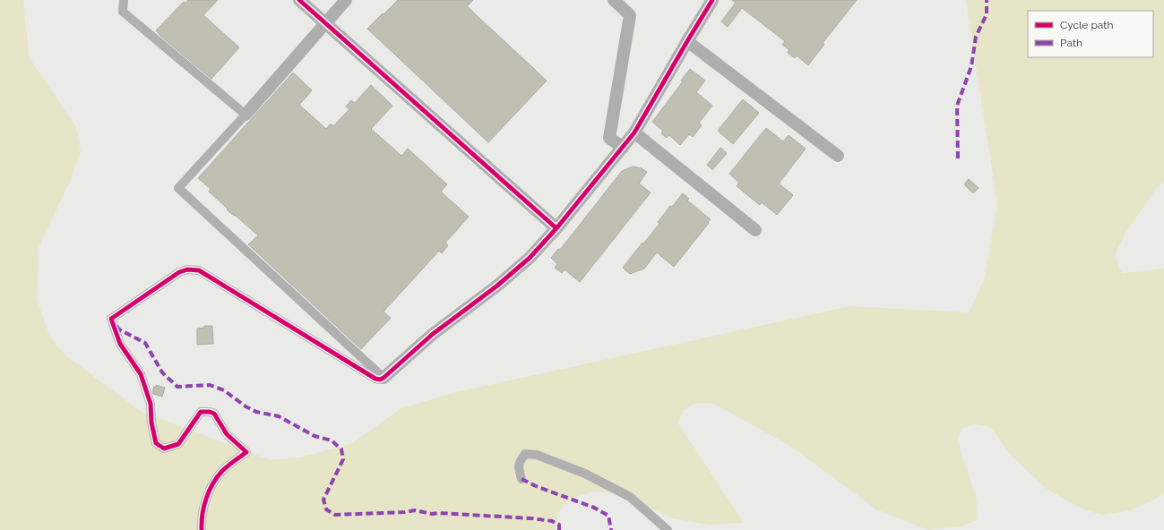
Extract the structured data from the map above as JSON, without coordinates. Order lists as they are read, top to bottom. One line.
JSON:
{"legend":["Cycle path","Path"]}
